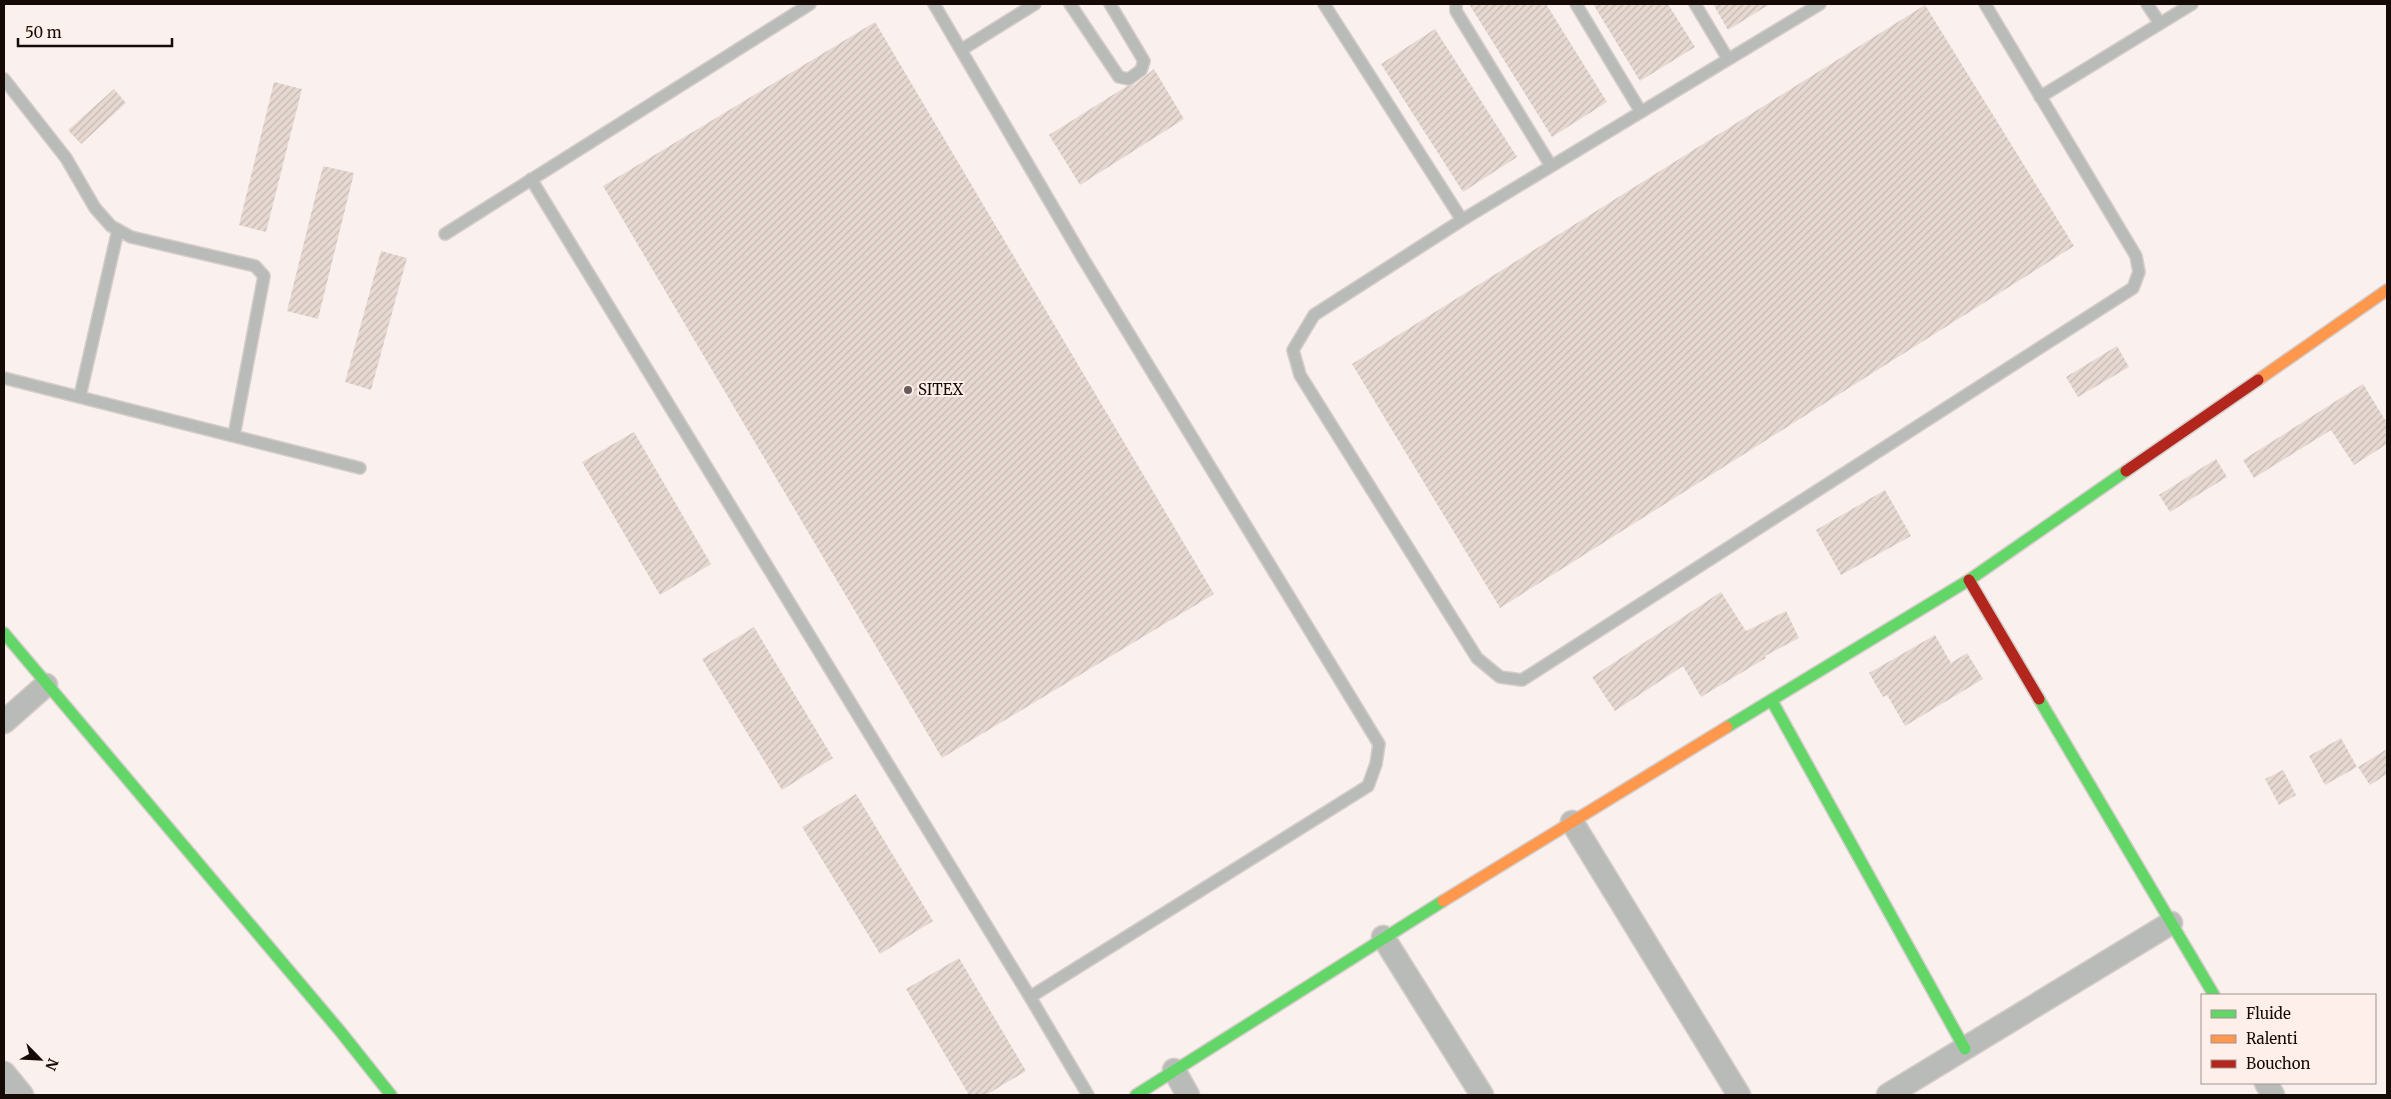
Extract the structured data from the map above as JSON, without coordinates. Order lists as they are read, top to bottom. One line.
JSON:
{"places":["SITEX"],"legend":["Fluide","Ralenti","Bouchon"],"scale_bar":"50 m","north":"bottom right"}
